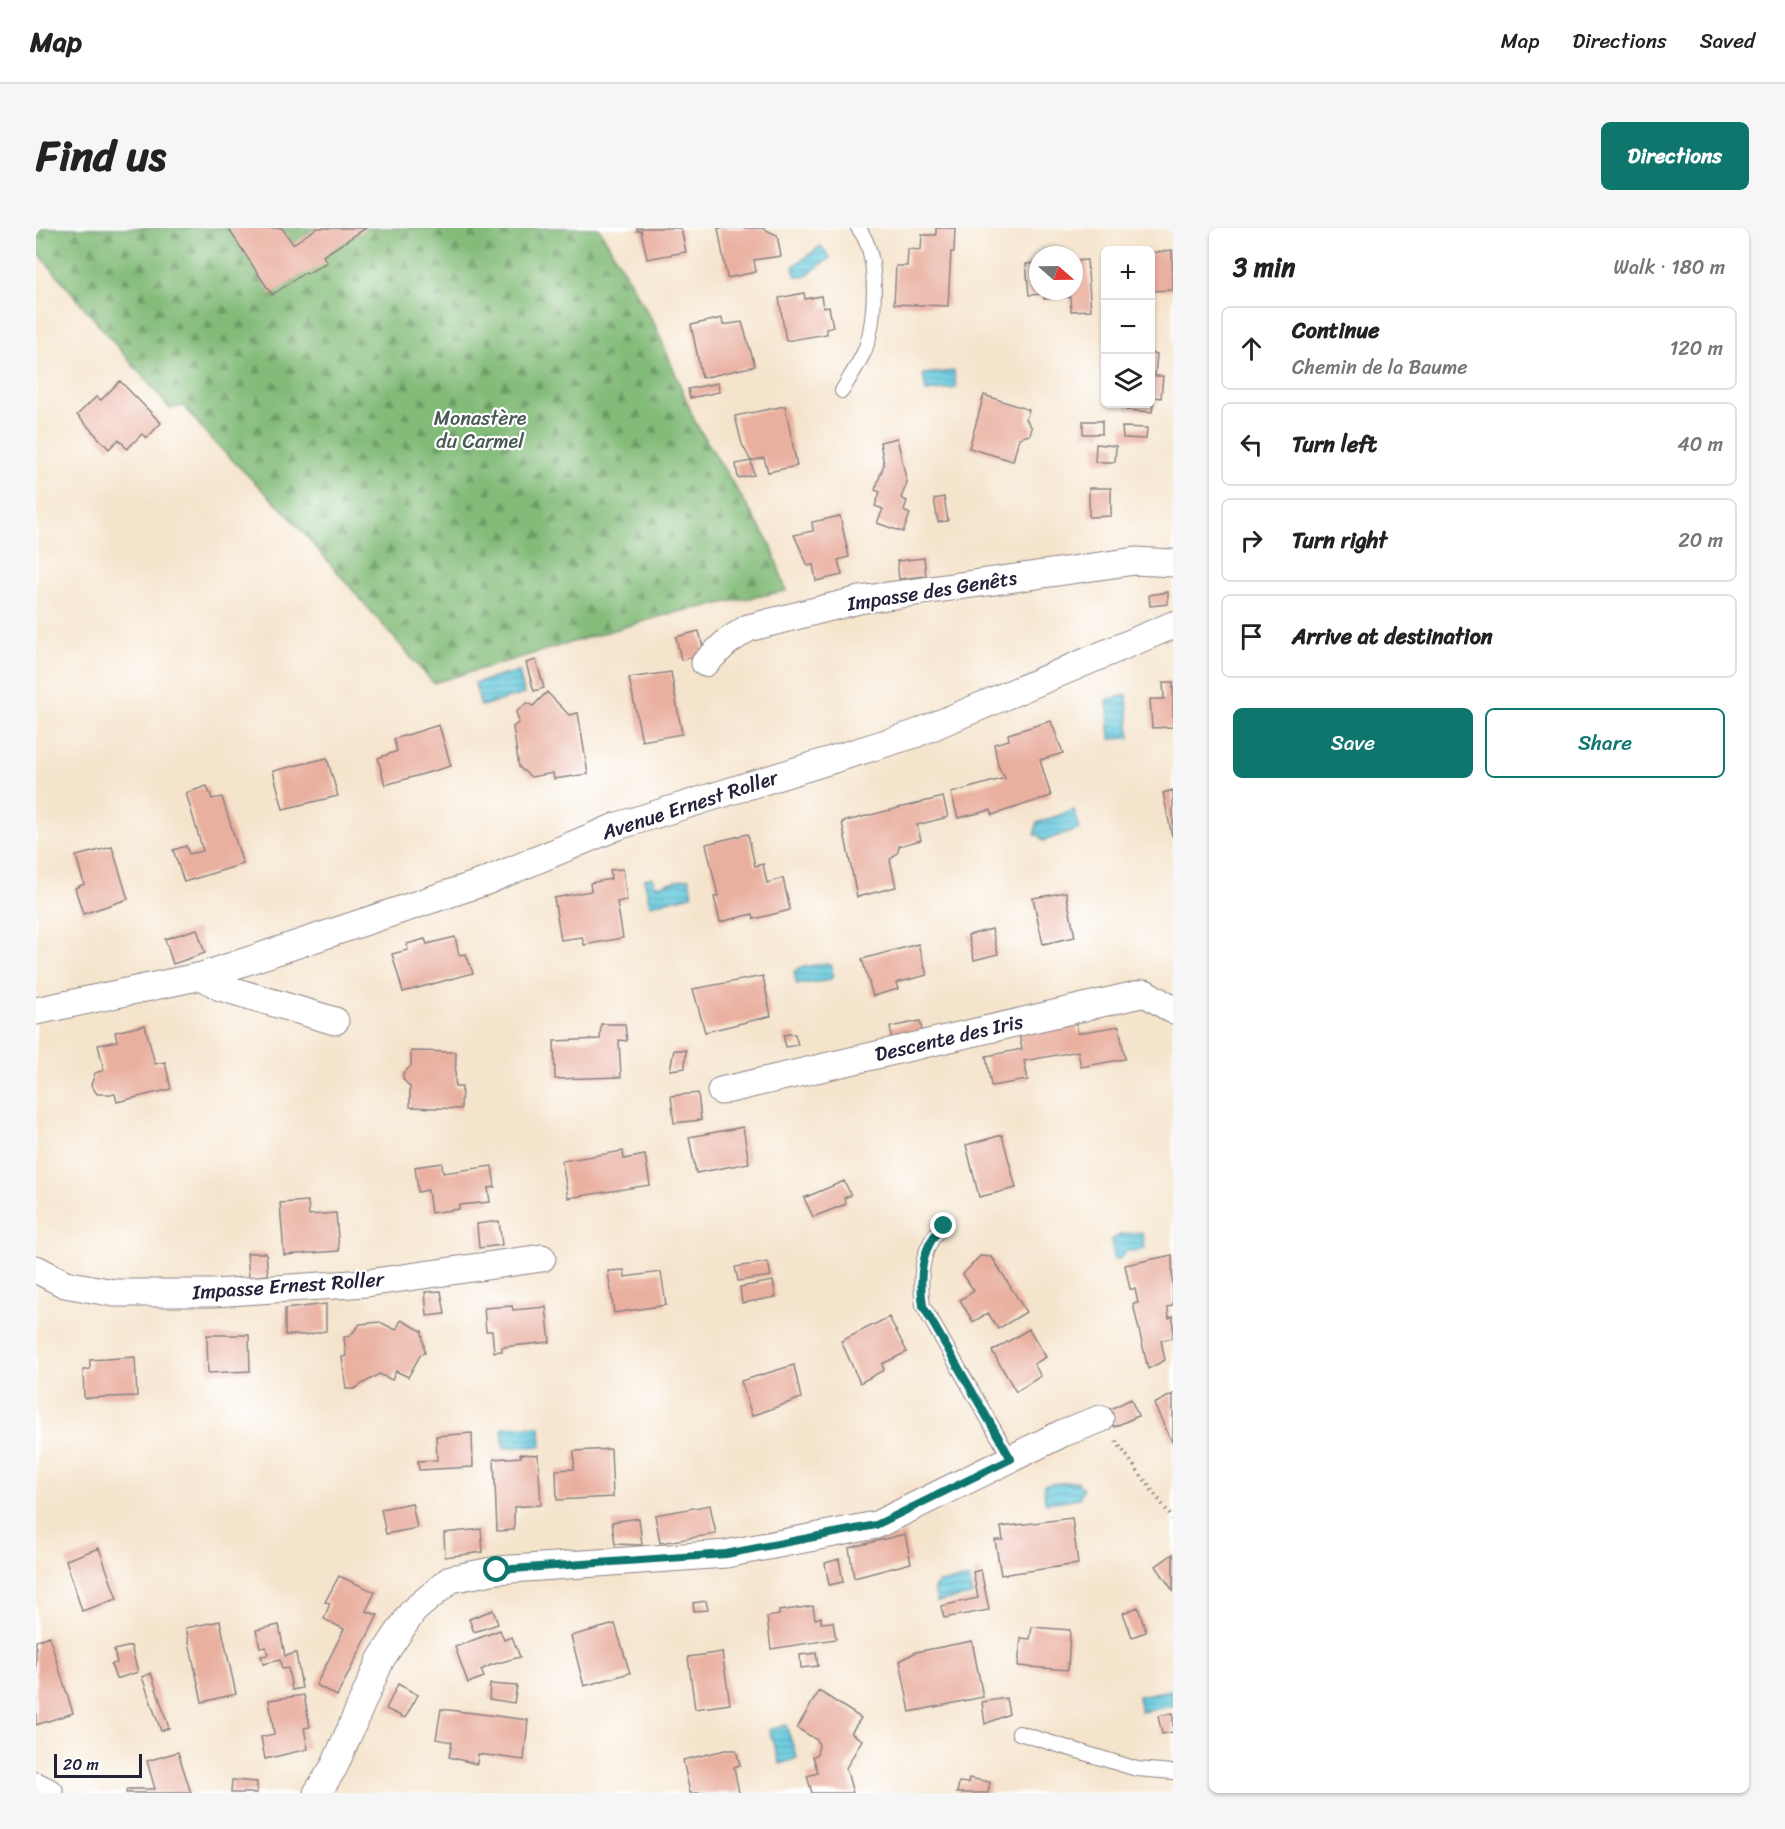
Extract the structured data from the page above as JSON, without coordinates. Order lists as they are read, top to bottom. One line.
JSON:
{"streets":{"street":["Impasse des Genêts","Avenue Ernest Roller","Descente des Iris","Impasse Ernest Roller"]},"parks":["Monastère du Carmel"],"scale_bar":"20 m","north":"right","page":{"header":"Map","nav":["Map","Directions","Saved"],"title":"Find us","buttons":["Directions",["Save","Share"]],"heading":["3 min","Walk · 180 m"],"map_buttons":["+","−"],"list":[["Continue","Chemin de la Baume","120 m"],["Turn left","40 m"],["Turn right","20 m"],"Arrive at destination"],"scale":"20 m"}}
